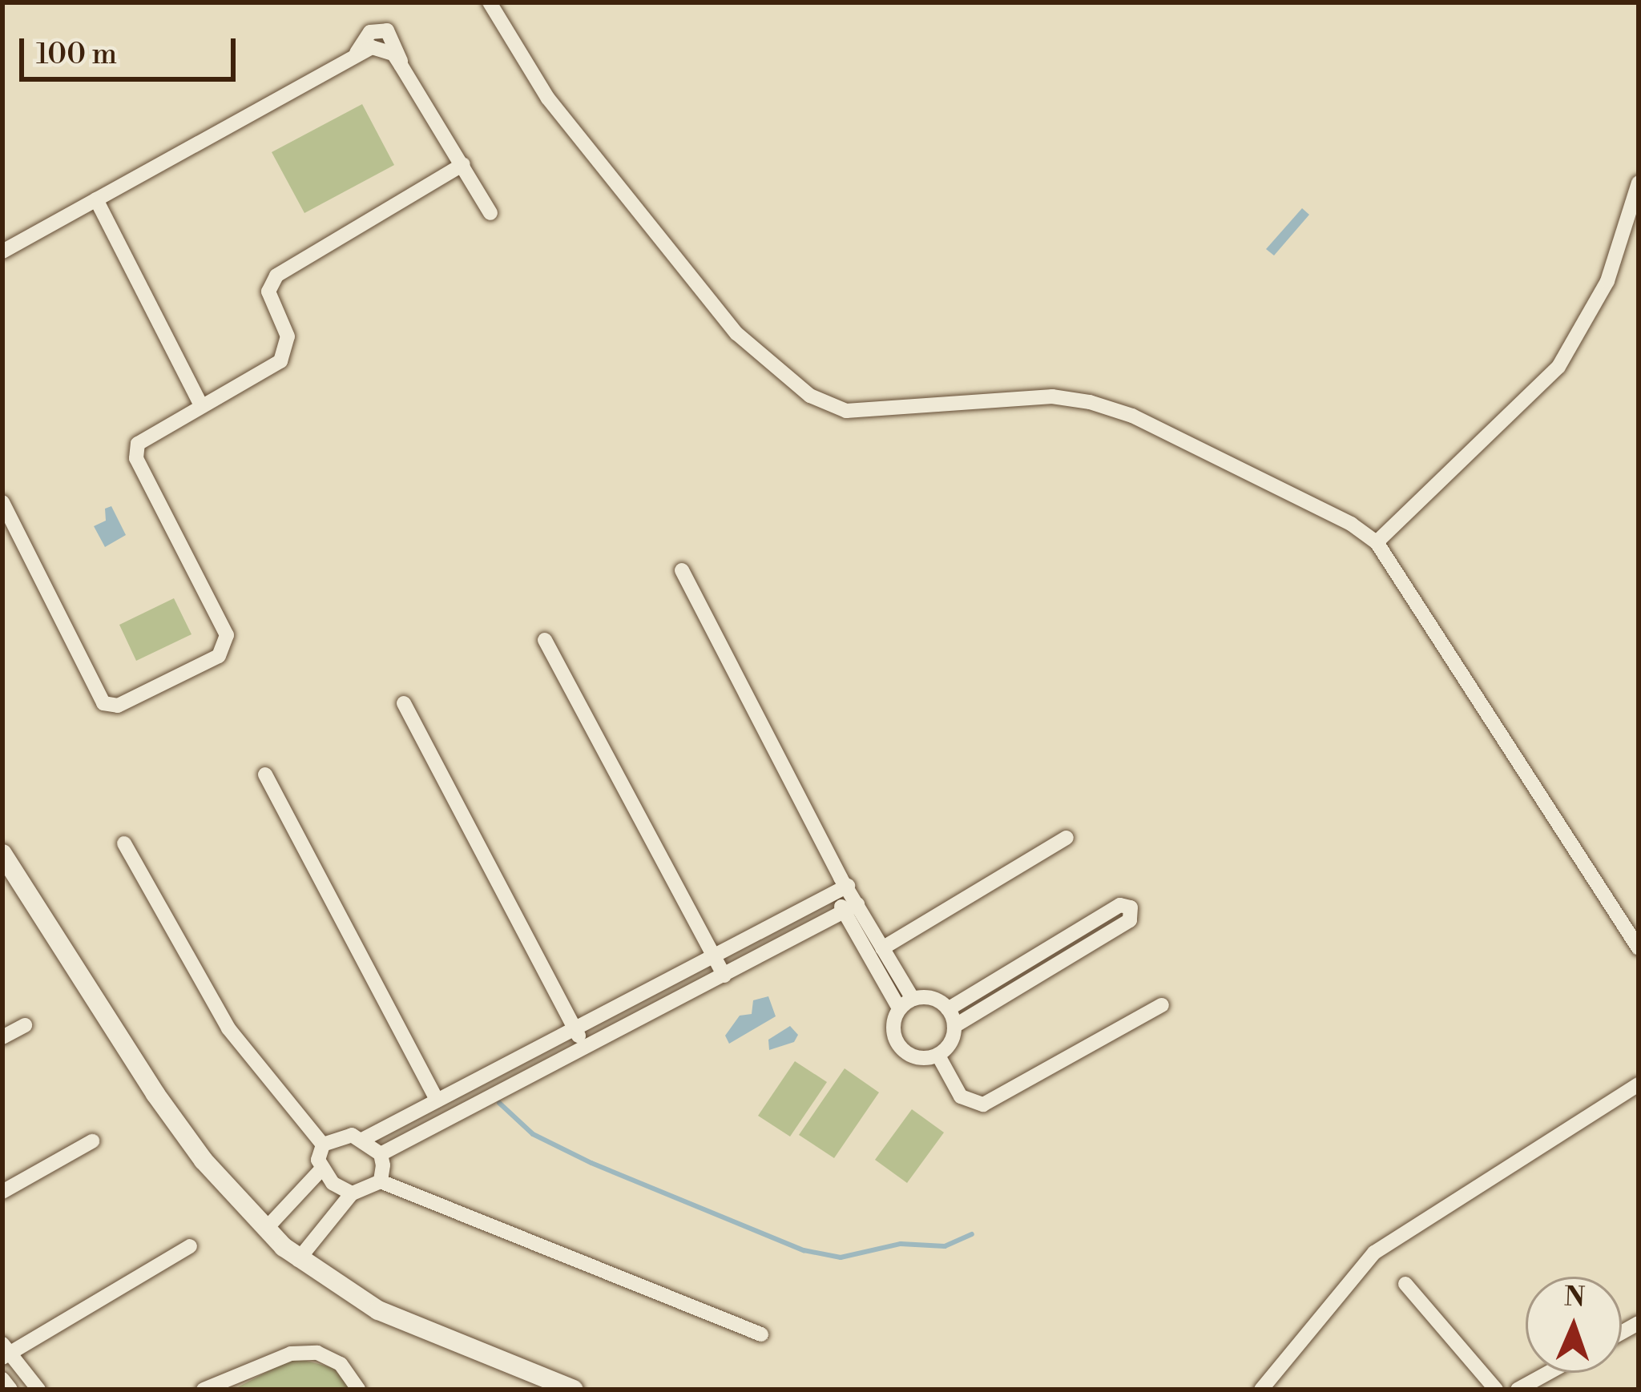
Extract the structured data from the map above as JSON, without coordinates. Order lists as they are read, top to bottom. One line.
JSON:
{"scale_bar":"100 m","north":"top"}
